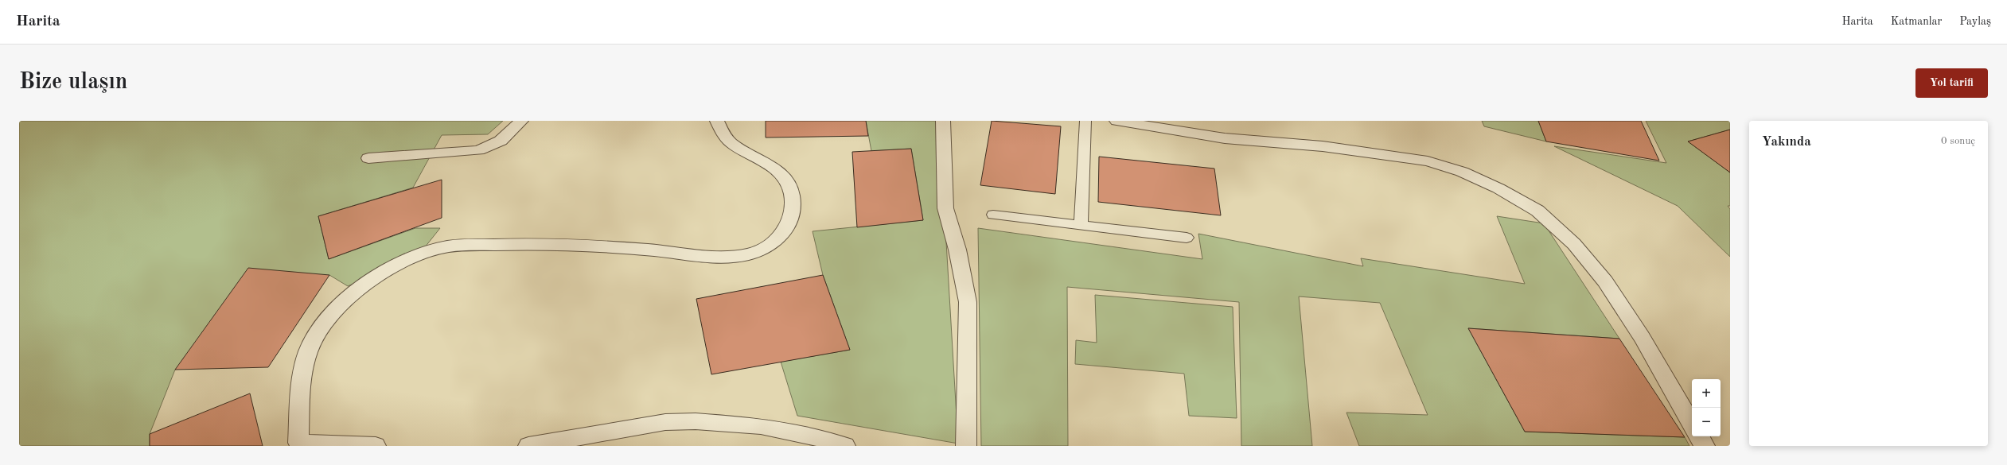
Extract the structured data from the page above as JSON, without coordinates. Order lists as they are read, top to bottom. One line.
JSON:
{"page":{"header":"Harita","nav":["Harita","Katmanlar","Paylaş"],"buttons":"Yol tarifi","title":"Bize ulaşın","heading":["Yakında","0 sonuç"],"map_buttons":["+","−"]}}
